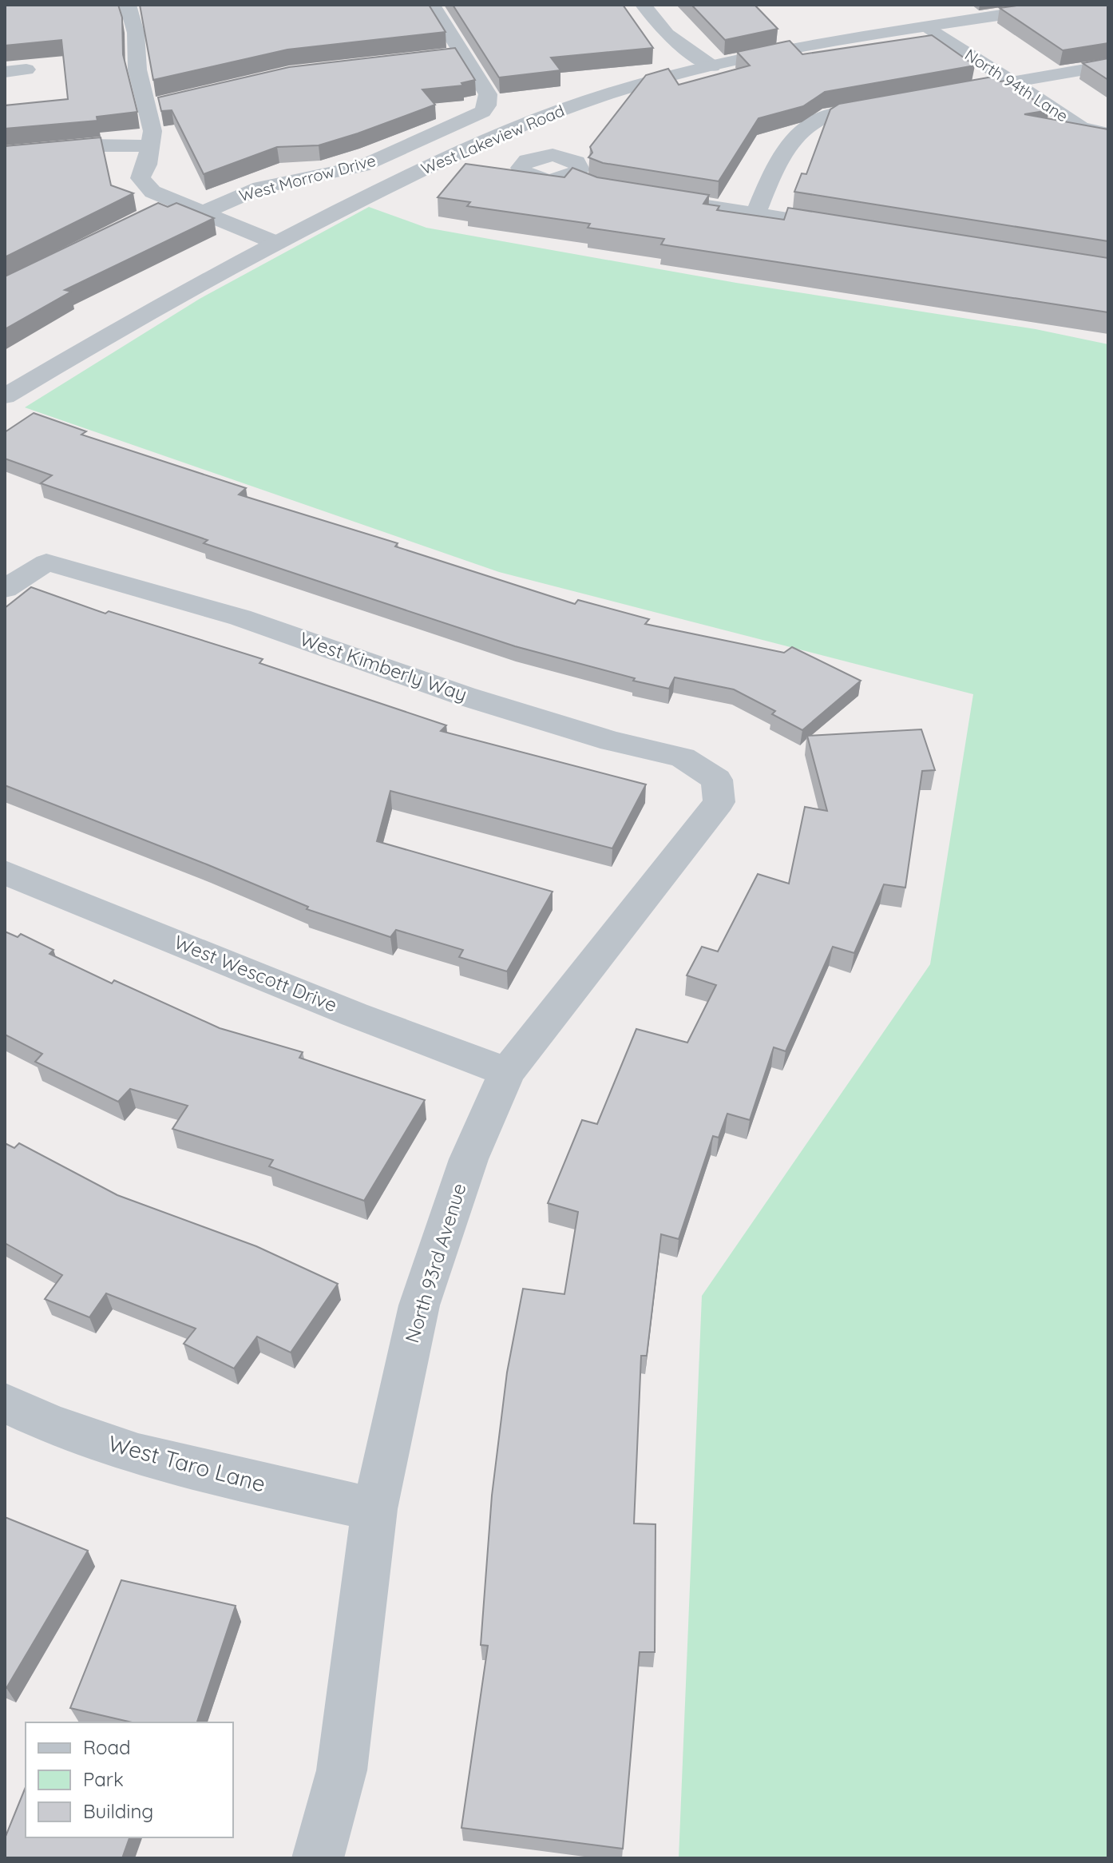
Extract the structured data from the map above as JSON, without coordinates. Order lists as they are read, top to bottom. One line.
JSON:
{"streets":{"street":["North 94th Lane","West Lakeview Road","West Morrow Drive","West Kimberly Way","West Wescott Drive","North 93rd Avenue","West Taro Lane"]},"crossings":[["North 94th Lane","West Lakeview Road"],["West Kimberly Way","North 93rd Avenue"],["West Wescott Drive","North 93rd Avenue"],["North 93rd Avenue","West Taro Lane"]],"legend":["Road","Park","Building"]}
